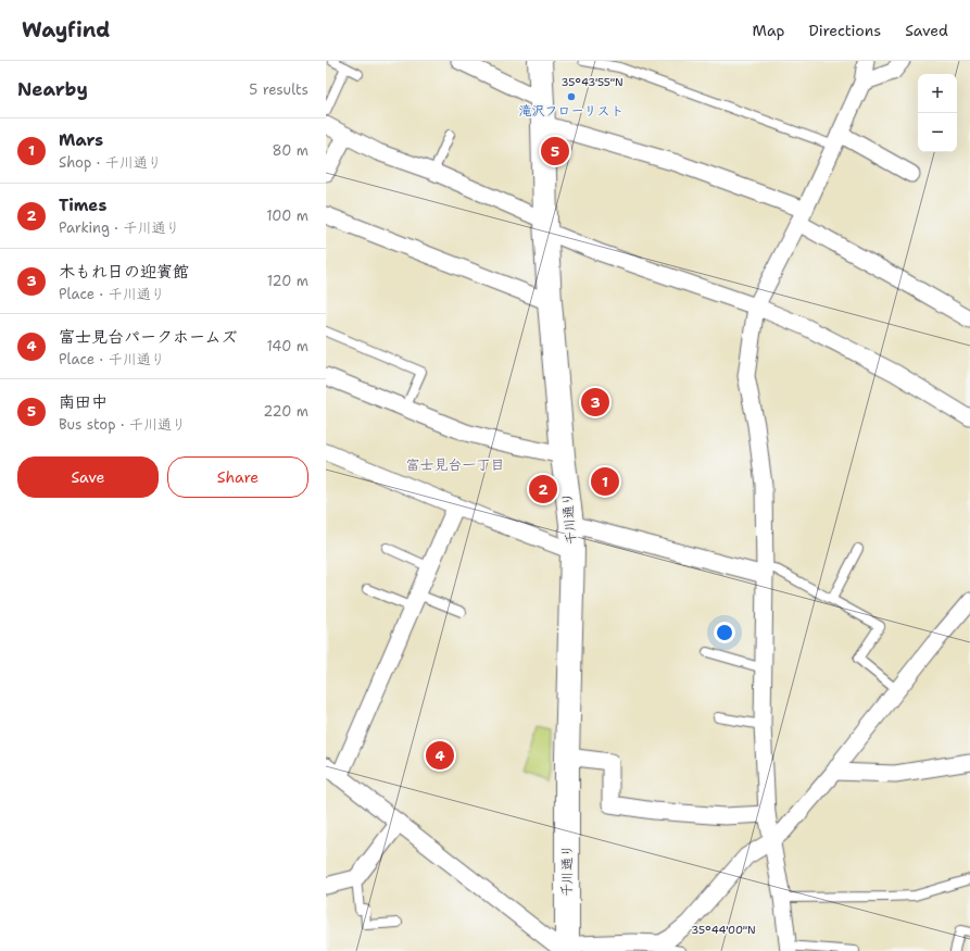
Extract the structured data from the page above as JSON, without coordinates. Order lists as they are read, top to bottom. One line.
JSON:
{"streets":{"main road":["千川通り"]},"districts":["富士見台一丁目"],"places":["滝沢フローリスト"],"page":{"header":"Wayfind","nav":["Map","Directions","Saved"],"heading":["Nearby","5 results"],"map_buttons":["+","−"],"list":[{"mark":"1","name":"Mars","note":"Shop · 千川通り","value":"80 m"},{"mark":"2","name":"Times","note":"Parking · 千川通り","value":"100 m"},{"mark":"3","name":"木もれ日の迎賓館","note":"Place · 千川通り","value":"120 m"},{"mark":"4","name":"富士見台パークホームズ","note":"Place · 千川通り","value":"140 m"},{"mark":"5","name":"南田中","note":"Bus stop · 千川通り","value":"220 m"}],"pins":["5","3","1","2","4"],"buttons":["Save","Share"]},"coordinates":["35°43'55\"N","35°44'00\"N"]}
